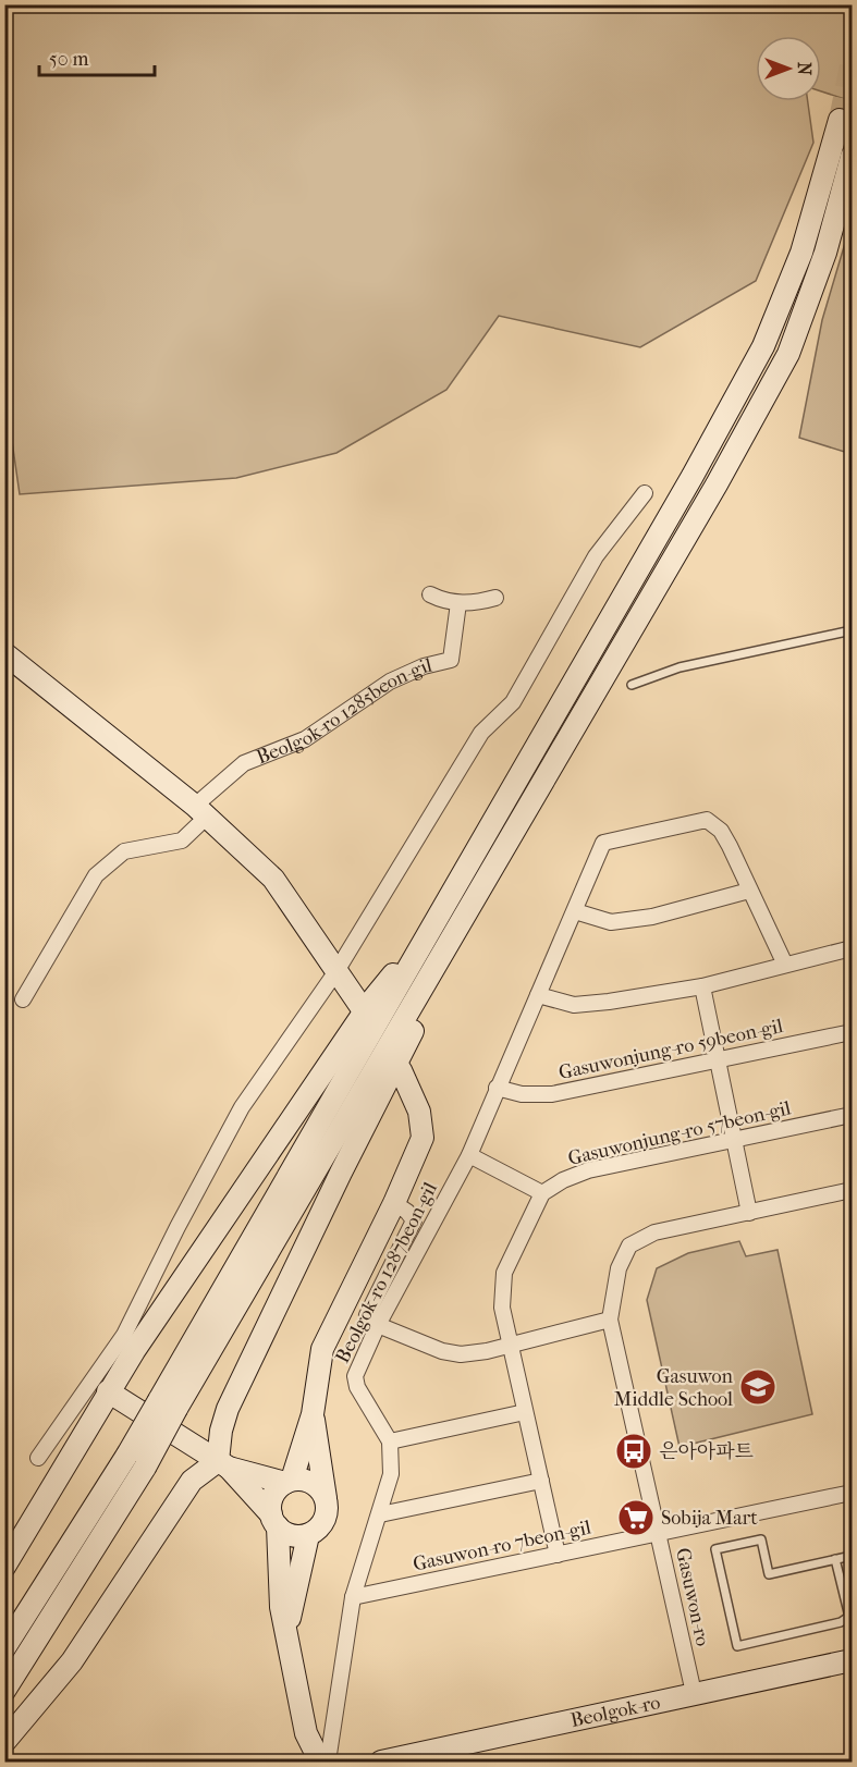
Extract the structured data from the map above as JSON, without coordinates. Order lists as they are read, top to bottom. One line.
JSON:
{"streets":{"main road":["Beolgok-ro"],"street":["Beolgok-ro 1285beon-gil","Gasuwonjung-ro 59beon-gil","Gasuwonjung-ro 57beon-gil","Beolgok-ro 1287beon-gil","Gasuwon-ro 7beon-gil","Gasuwon-ro"]},"crossings":[["Gasuwonjung-ro 59beon-gil","Beolgok-ro 1287beon-gil"],["Beolgok-ro 1287beon-gil","Gasuwon-ro 7beon-gil"],["Gasuwon-ro 7beon-gil","Gasuwon-ro"],["Gasuwon-ro","Beolgok-ro"]],"places":{"school or university":["Gasuwon Middle School"],"bus stop":["은아아파트"],"supermarket":["Sobija Mart"]},"scale_bar":"50 m","north":"right"}
